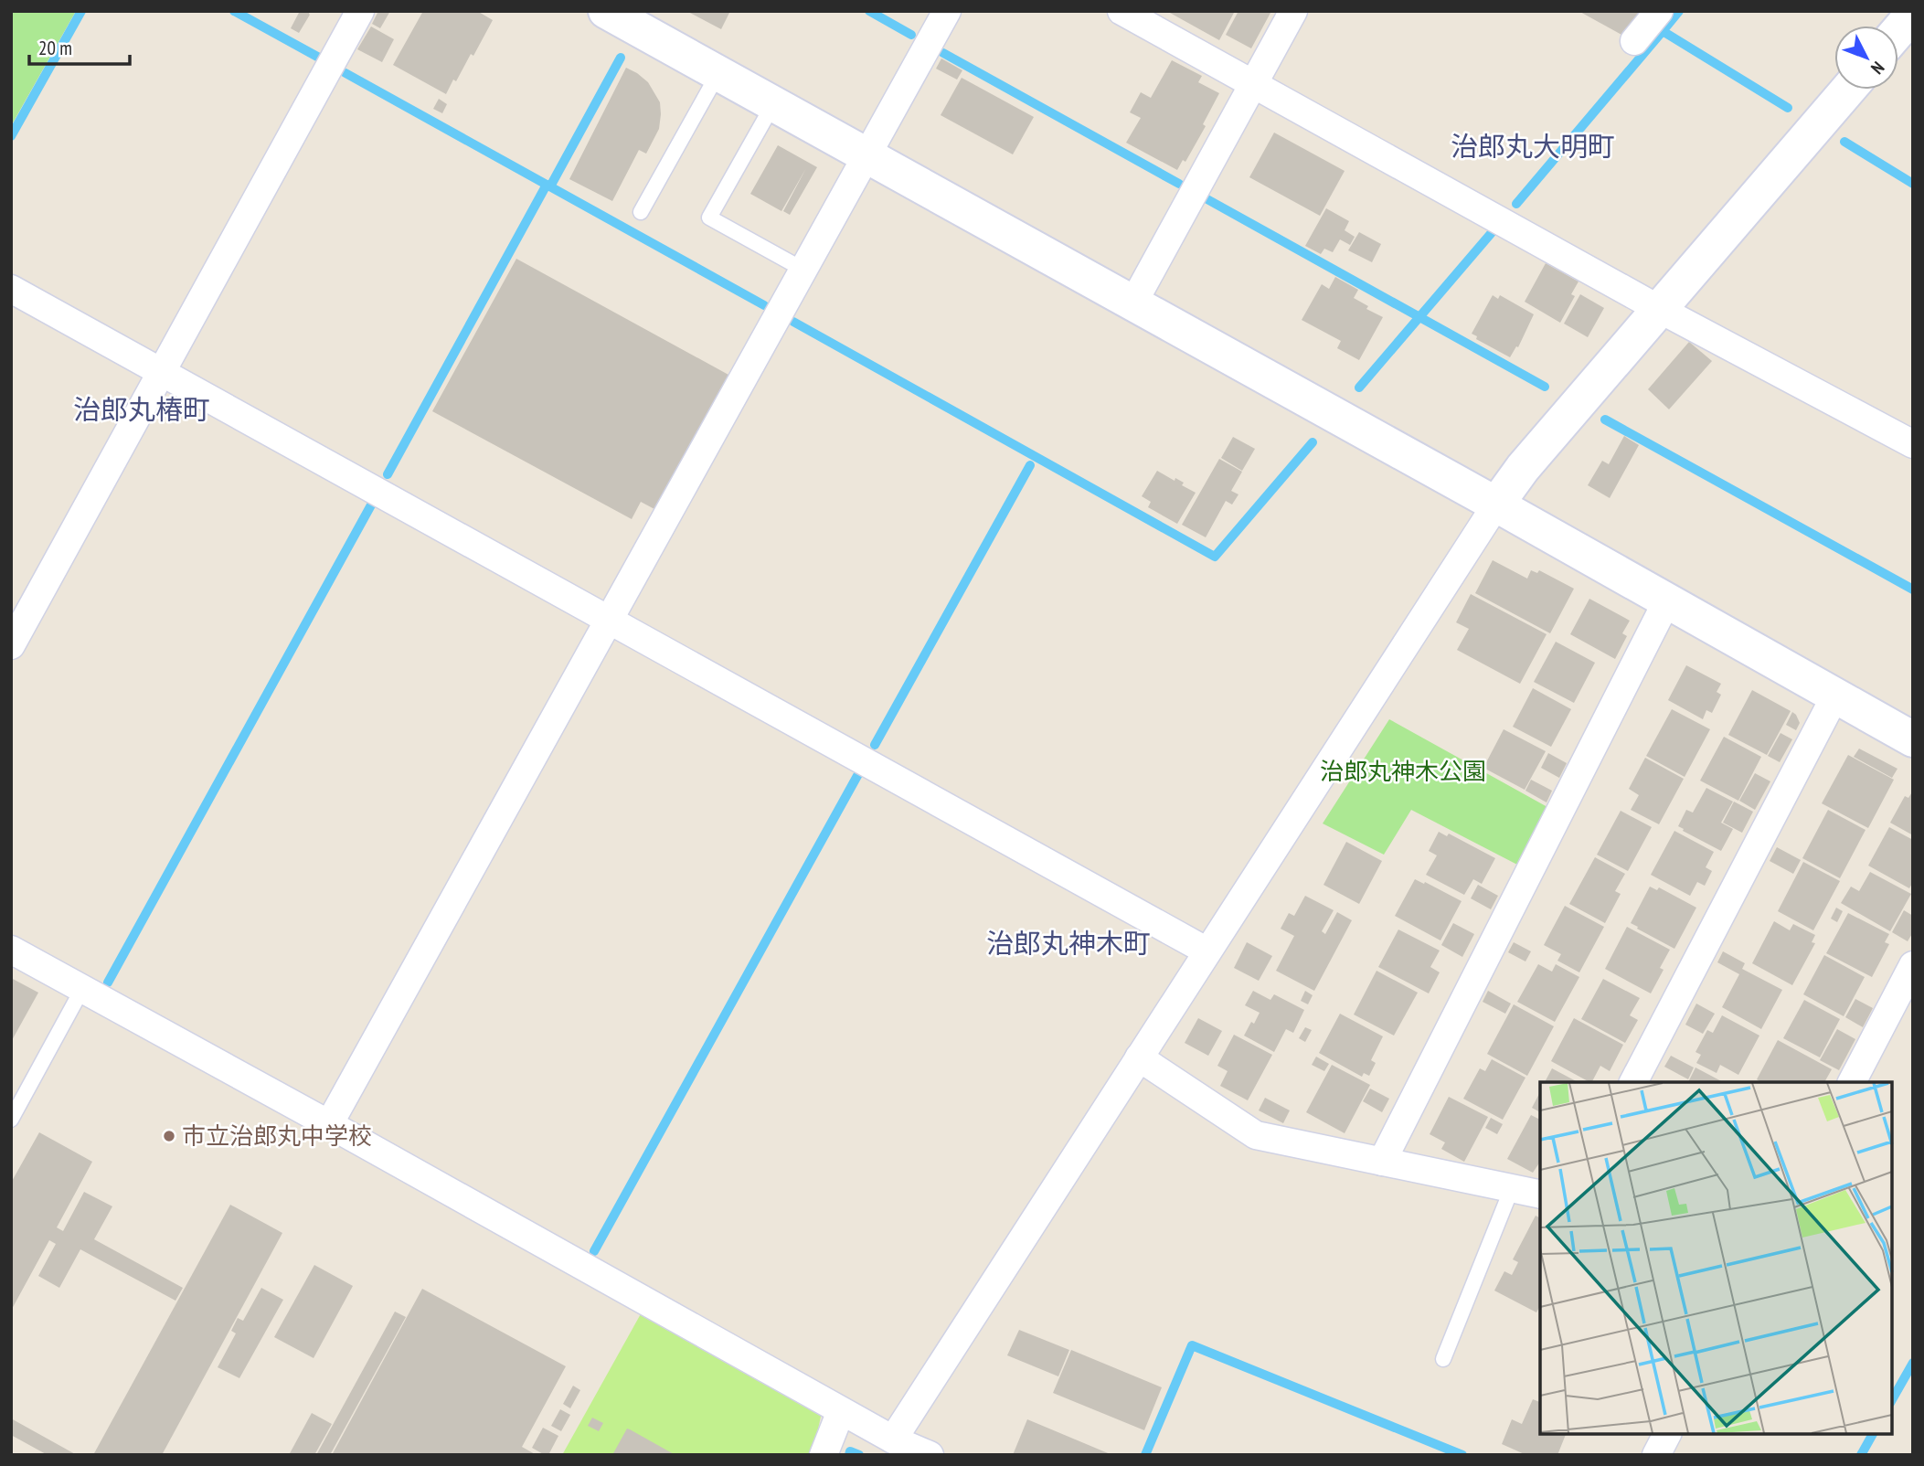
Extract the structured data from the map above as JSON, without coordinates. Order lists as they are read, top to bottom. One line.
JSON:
{"districts":["治郎丸大明町","治郎丸椿町","治郎丸神木町"],"parks":["治郎丸神木公園"],"places":["市立治郎丸中学校"],"scale_bar":"20 m","north":"bottom right"}
